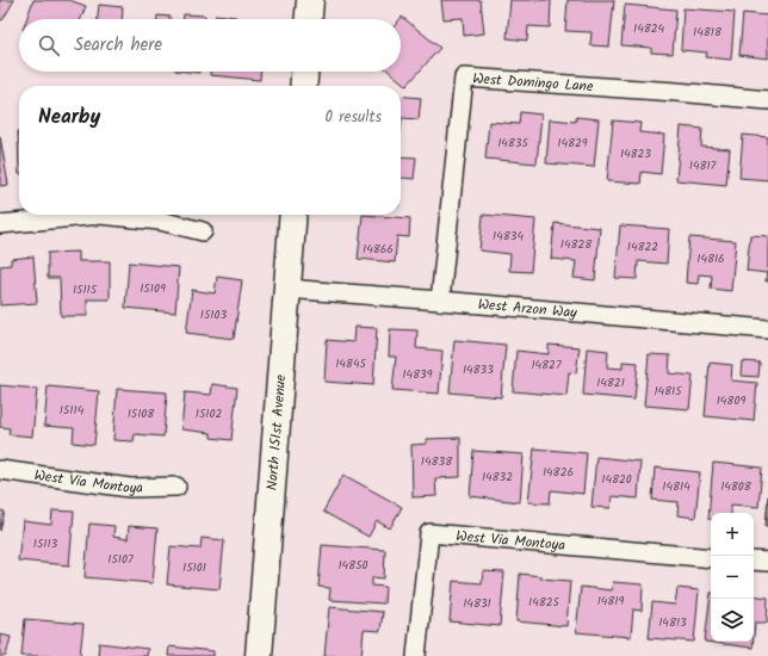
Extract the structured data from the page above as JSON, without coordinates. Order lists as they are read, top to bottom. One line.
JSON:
{"streets":{"street":["West Domingo Lane","West Arzon Way","North 151st Avenue","West Via Montoya"]},"crossings":[["West Domingo Lane","West Arzon Way"],["West Arzon Way","North 151st Avenue"]],"house_numbers":["14824","14818","14835","14829","14823","14817","14834","14828","14822","14866","14816","15109","15115","15103","14845","14827","14833","14839","14821","14815","14809","15114","15108","15102","14838","14826","14832","14820","14814","14808","15113","15107","14850","15101","14819","14825","14831","14813"],"page":{"search":"Search here","heading":["Nearby","0 results"],"map_buttons":["+","−"]}}
